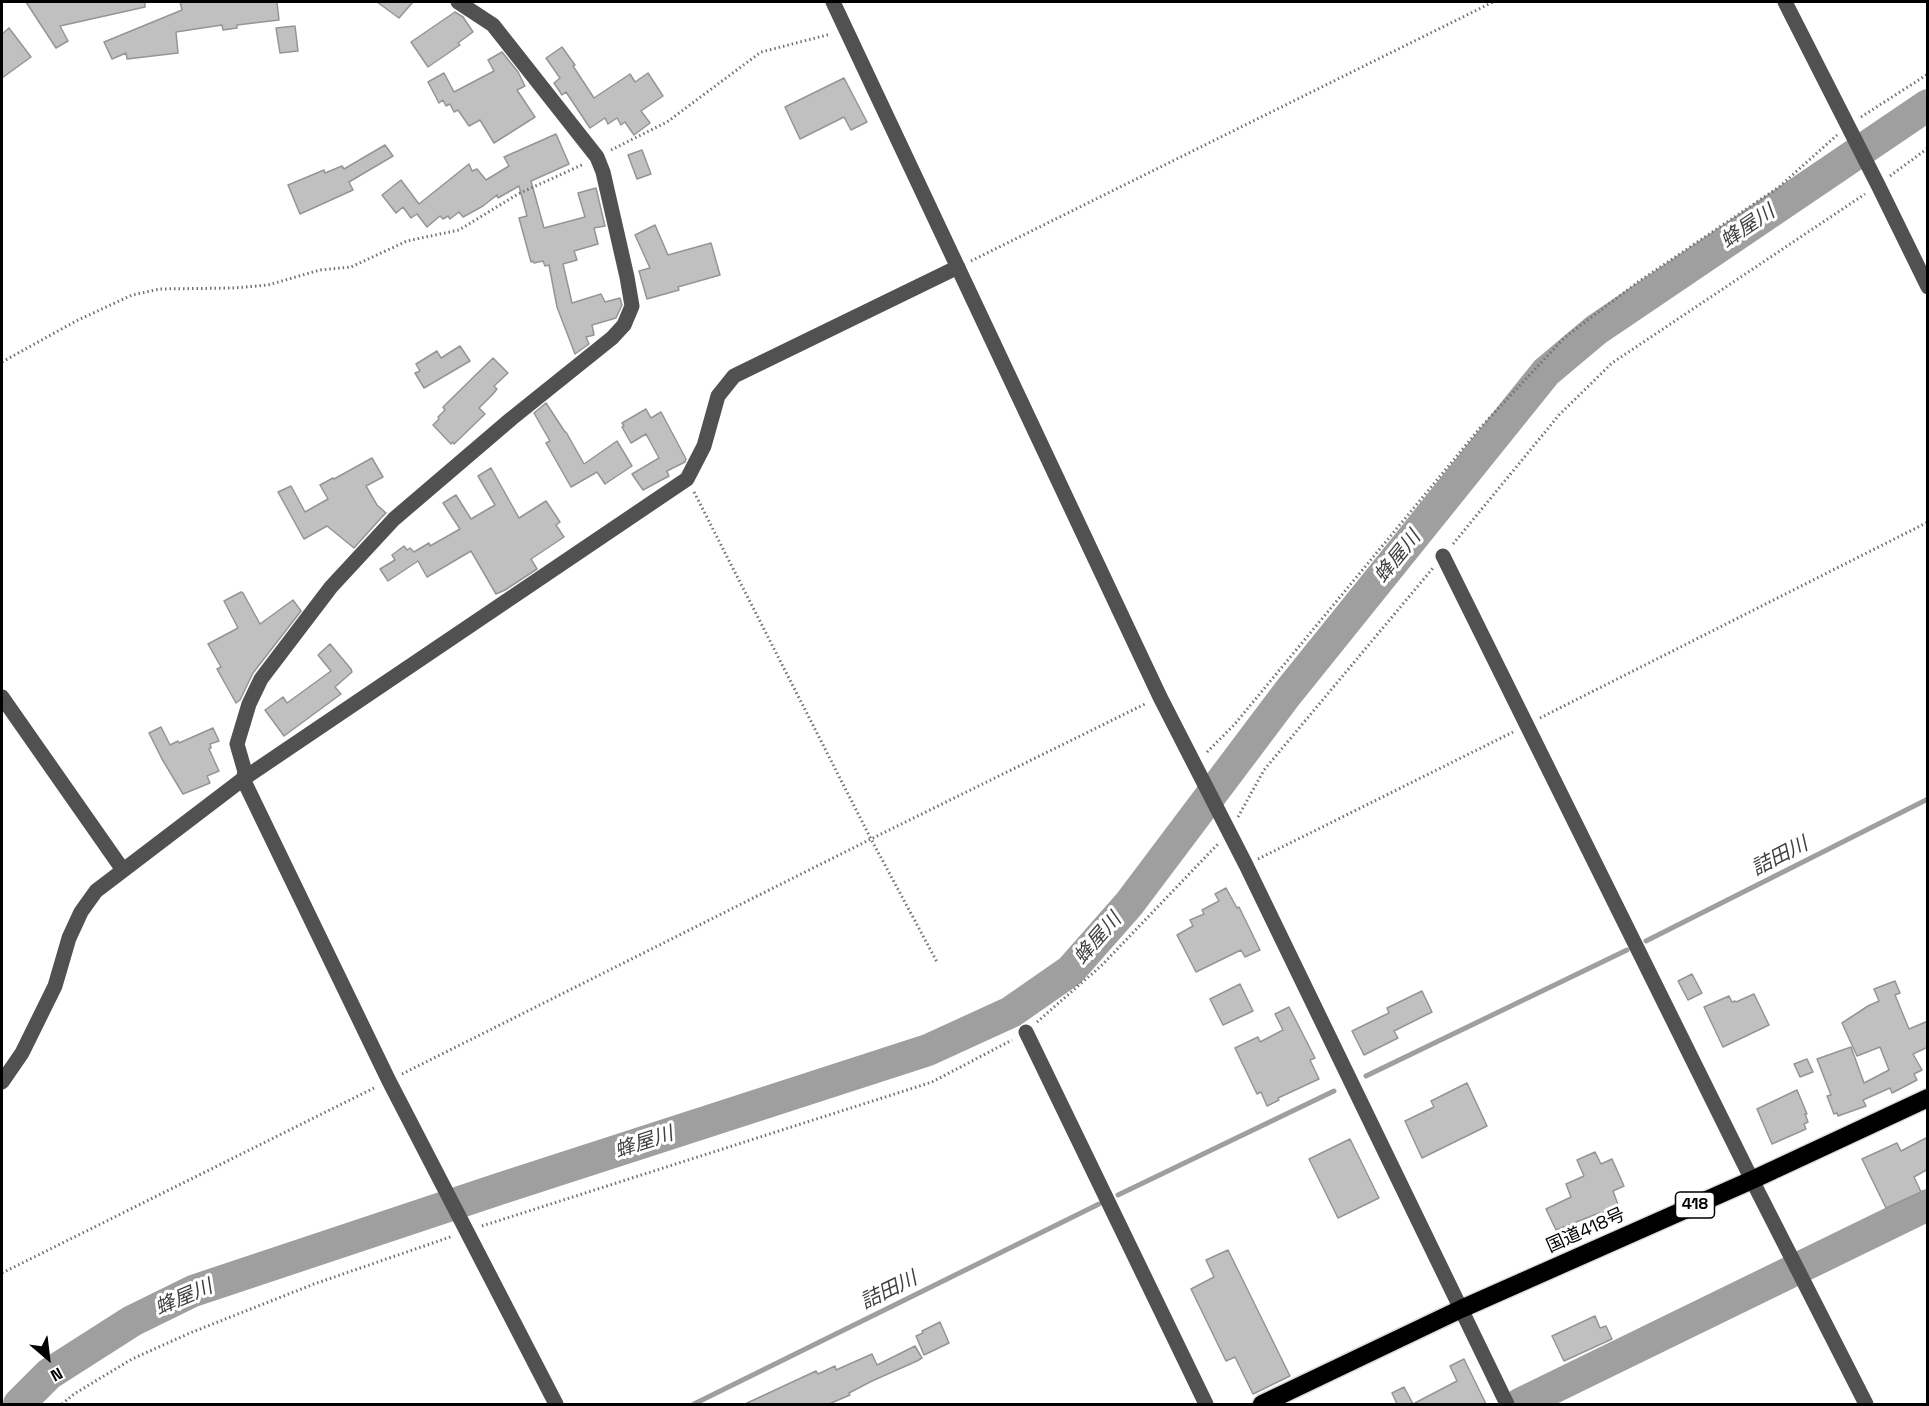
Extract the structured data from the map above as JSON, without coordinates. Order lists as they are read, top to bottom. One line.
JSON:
{"streets":{"highway":["418","国道418号"]},"water":["蜂屋川","詰田川"],"north":"bottom right"}
